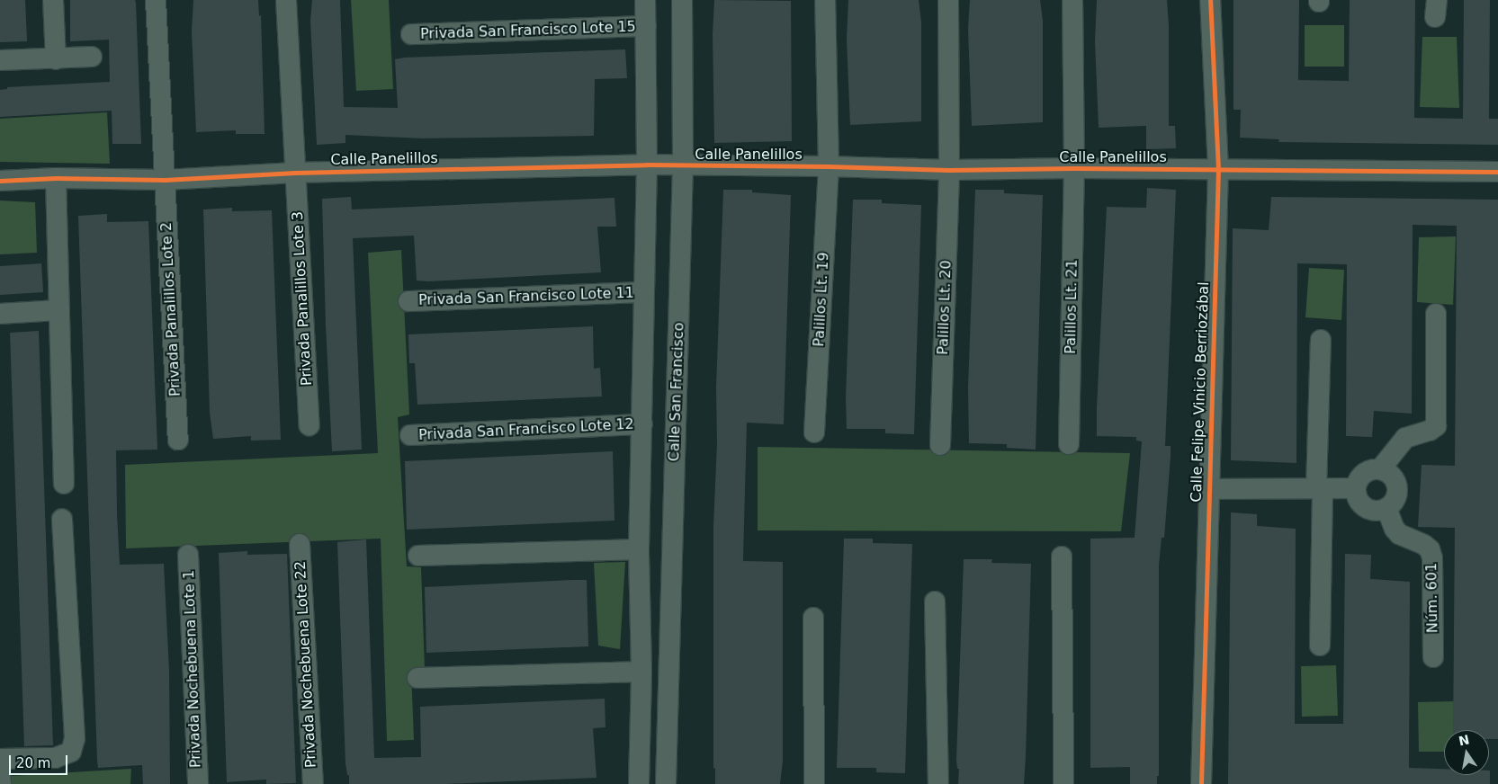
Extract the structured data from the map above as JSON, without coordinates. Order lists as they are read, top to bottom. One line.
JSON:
{"streets":{"street":["Privada San Francisco Lote 15","Calle Panelillos","Privada San Francisco Lote 11","Privada Panalillos Lote 3","Palillos Lt. 19","Palillos Lt. 21","Palillos Lt. 20","Privada Panalillos Lote 2","Calle San Francisco","Calle Felipe Vinicio Berriozábal","Privada San Francisco Lote 12","Núm. 601","Privada Nochebuena Lote 22","Privada Nochebuena Lote 1"]},"crossings":[["Calle Panelillos","Privada Panalillos Lote 3"],["Calle Panelillos","Palillos Lt. 19"],["Calle Panelillos","Palillos Lt. 21"],["Calle Panelillos","Palillos Lt. 20"],["Calle Panelillos","Privada Panalillos Lote 2"],["Calle Panelillos","Calle San Francisco"],["Calle Panelillos","Calle Felipe Vinicio Berriozábal"]],"scale_bar":"20 m","north":"top"}
